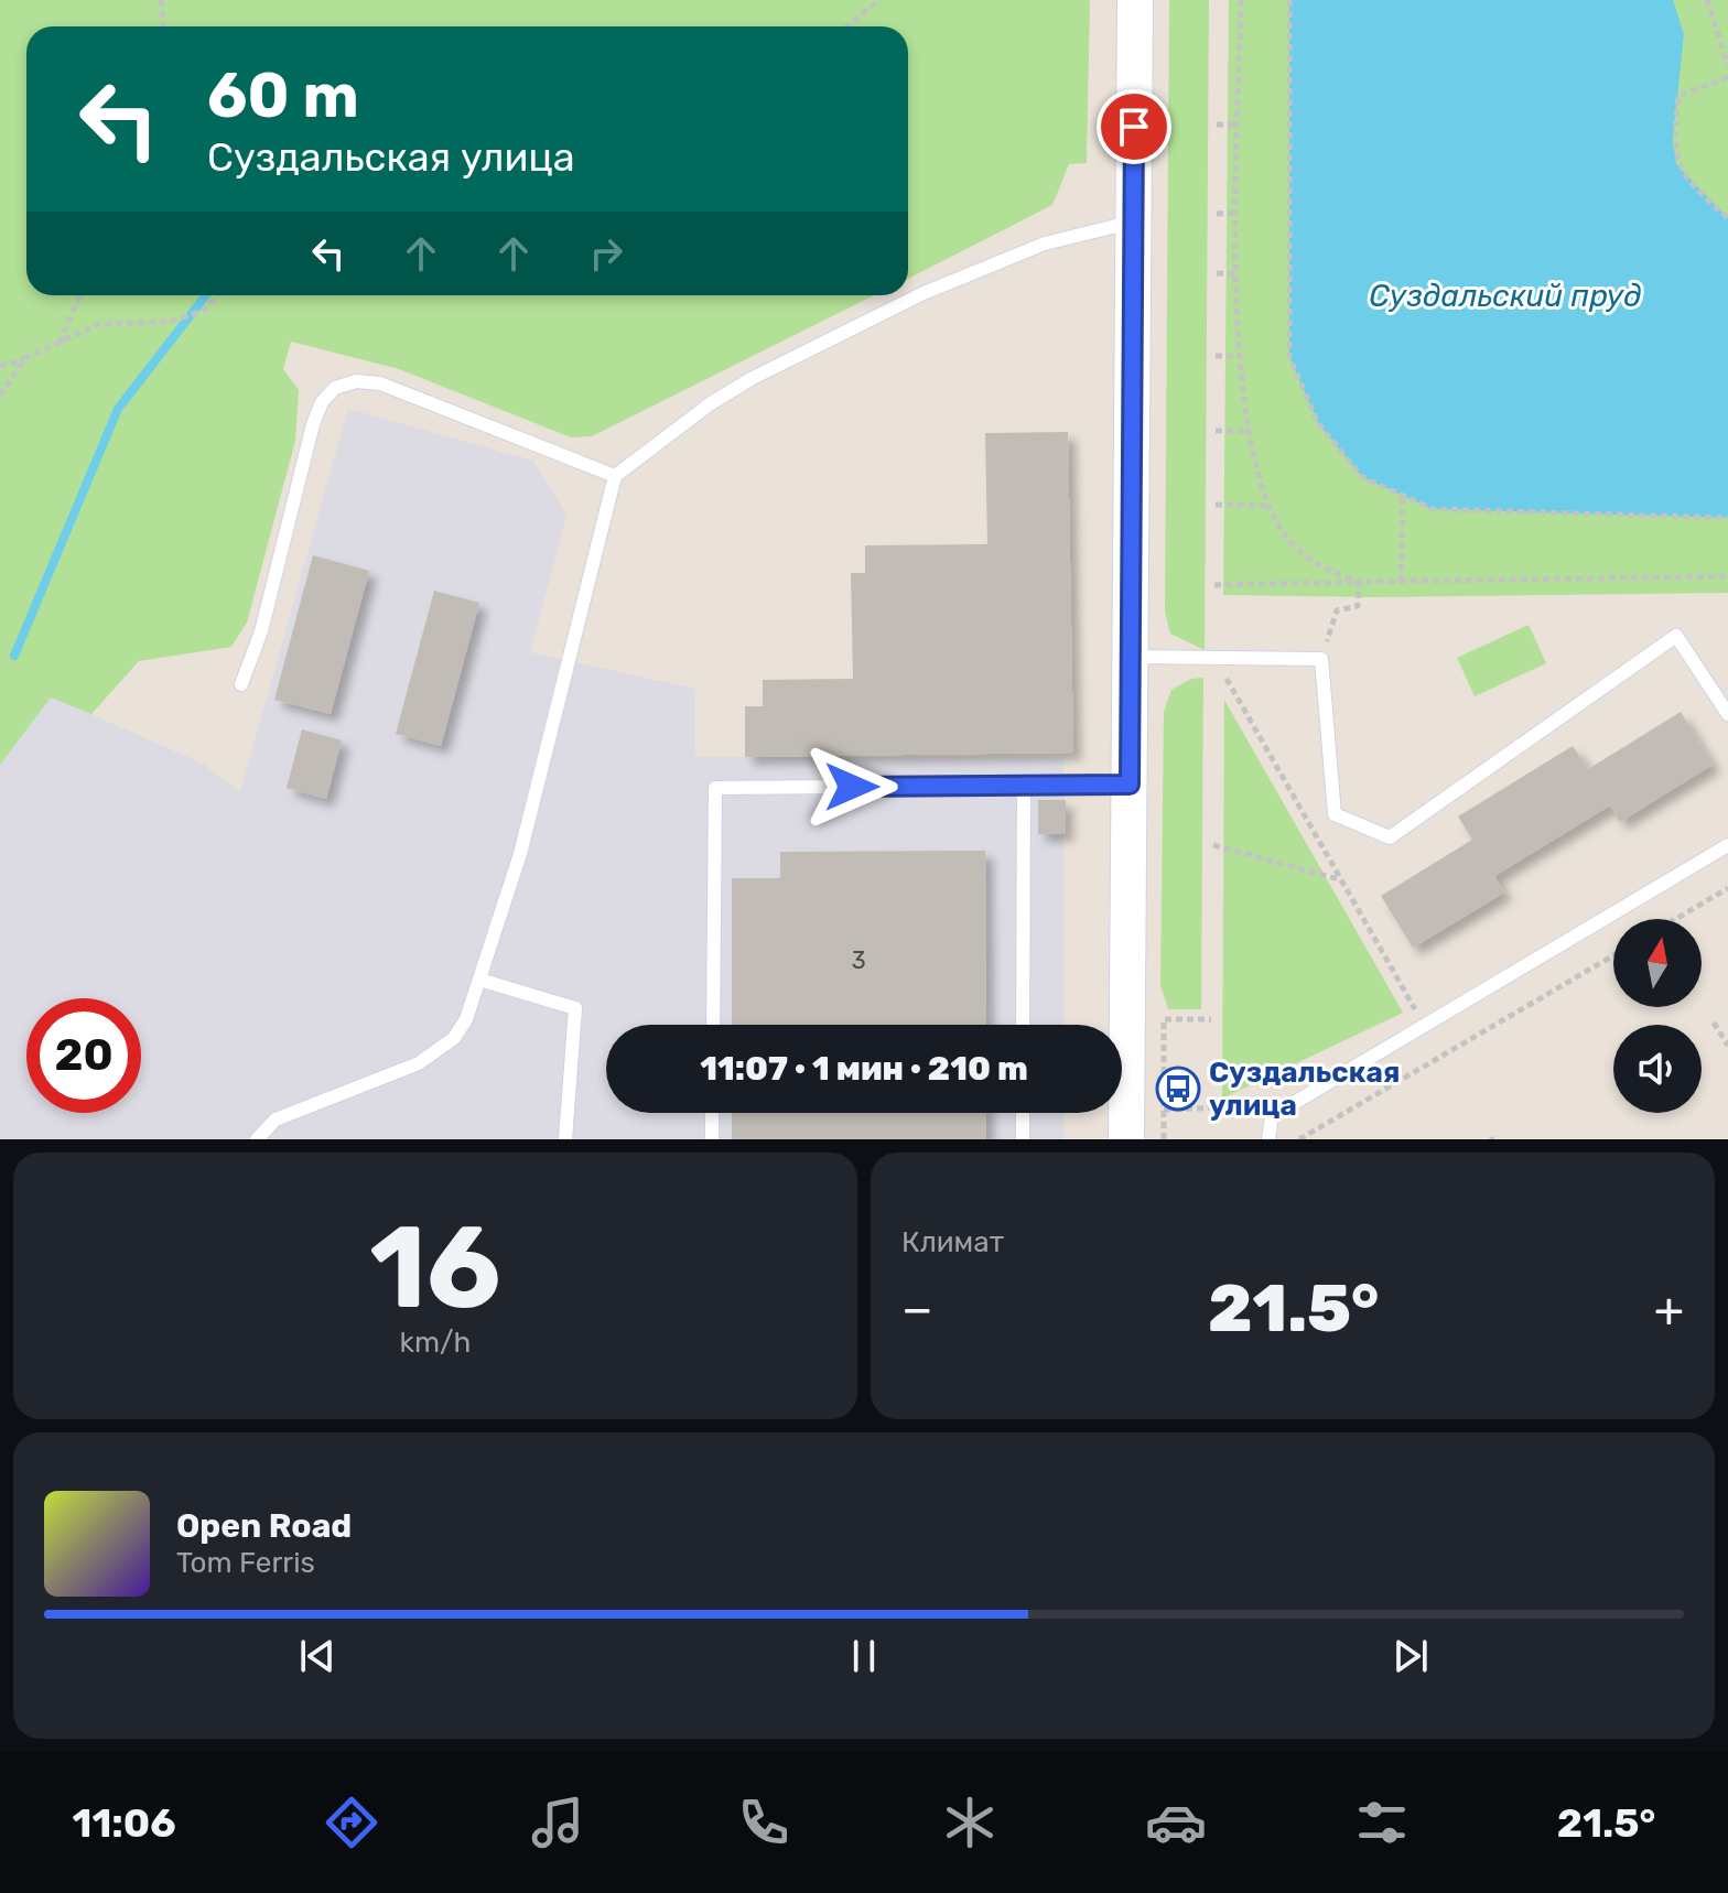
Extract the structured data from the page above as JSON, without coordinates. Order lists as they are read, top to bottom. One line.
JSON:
{"water":["Суздальский пруд"],"places":{"bus stop":["Суздальская улица"]},"house_numbers":["3"],"north":"top","page":{"turn":["60 m","Суздальская улица"],"limit":"20","trip":"11:07 · 1 мин · 210 m","tile":[["16","km/h"],"Климат"],"heat":["−","21.5°","+"],"song":["Open Road","Tom Ferris"],"tabs":["11:06","21.5°"]}}
